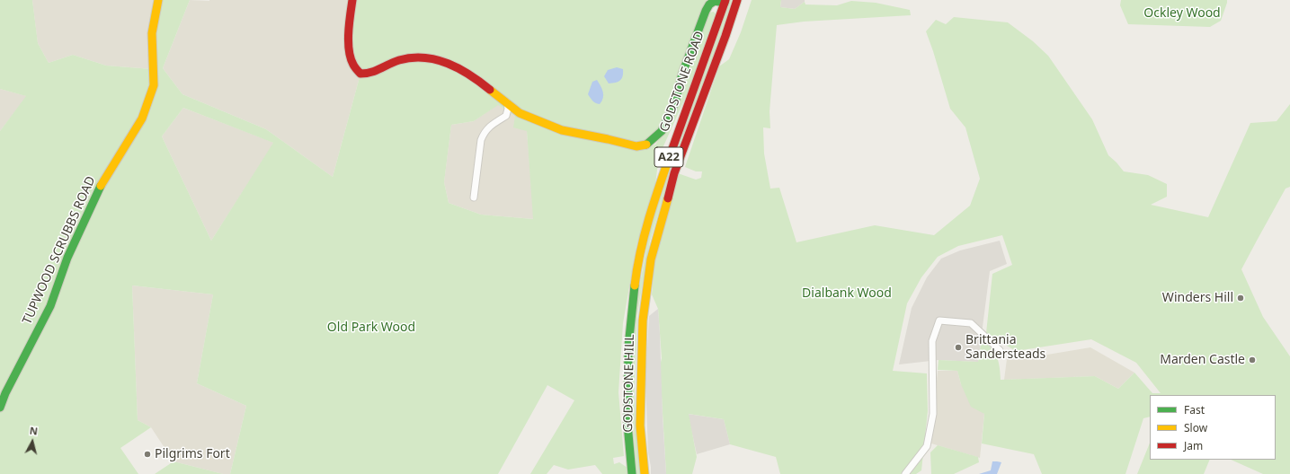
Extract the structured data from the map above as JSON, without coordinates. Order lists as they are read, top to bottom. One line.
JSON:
{"streets":{"main road":["GODSTONE ROAD","A22","TUPWOOD SCRUBBS ROAD","GODSTONE HILL"]},"crossings":[["GODSTONE ROAD","GODSTONE HILL"]],"parks":["Ockley Wood","Dialbank Wood","Old Park Wood"],"places":["Winders Hill","Brittania Sandersteads","Marden Castle","Pilgrims Fort"],"legend":["Fast","Slow","Jam"],"north":"top"}
